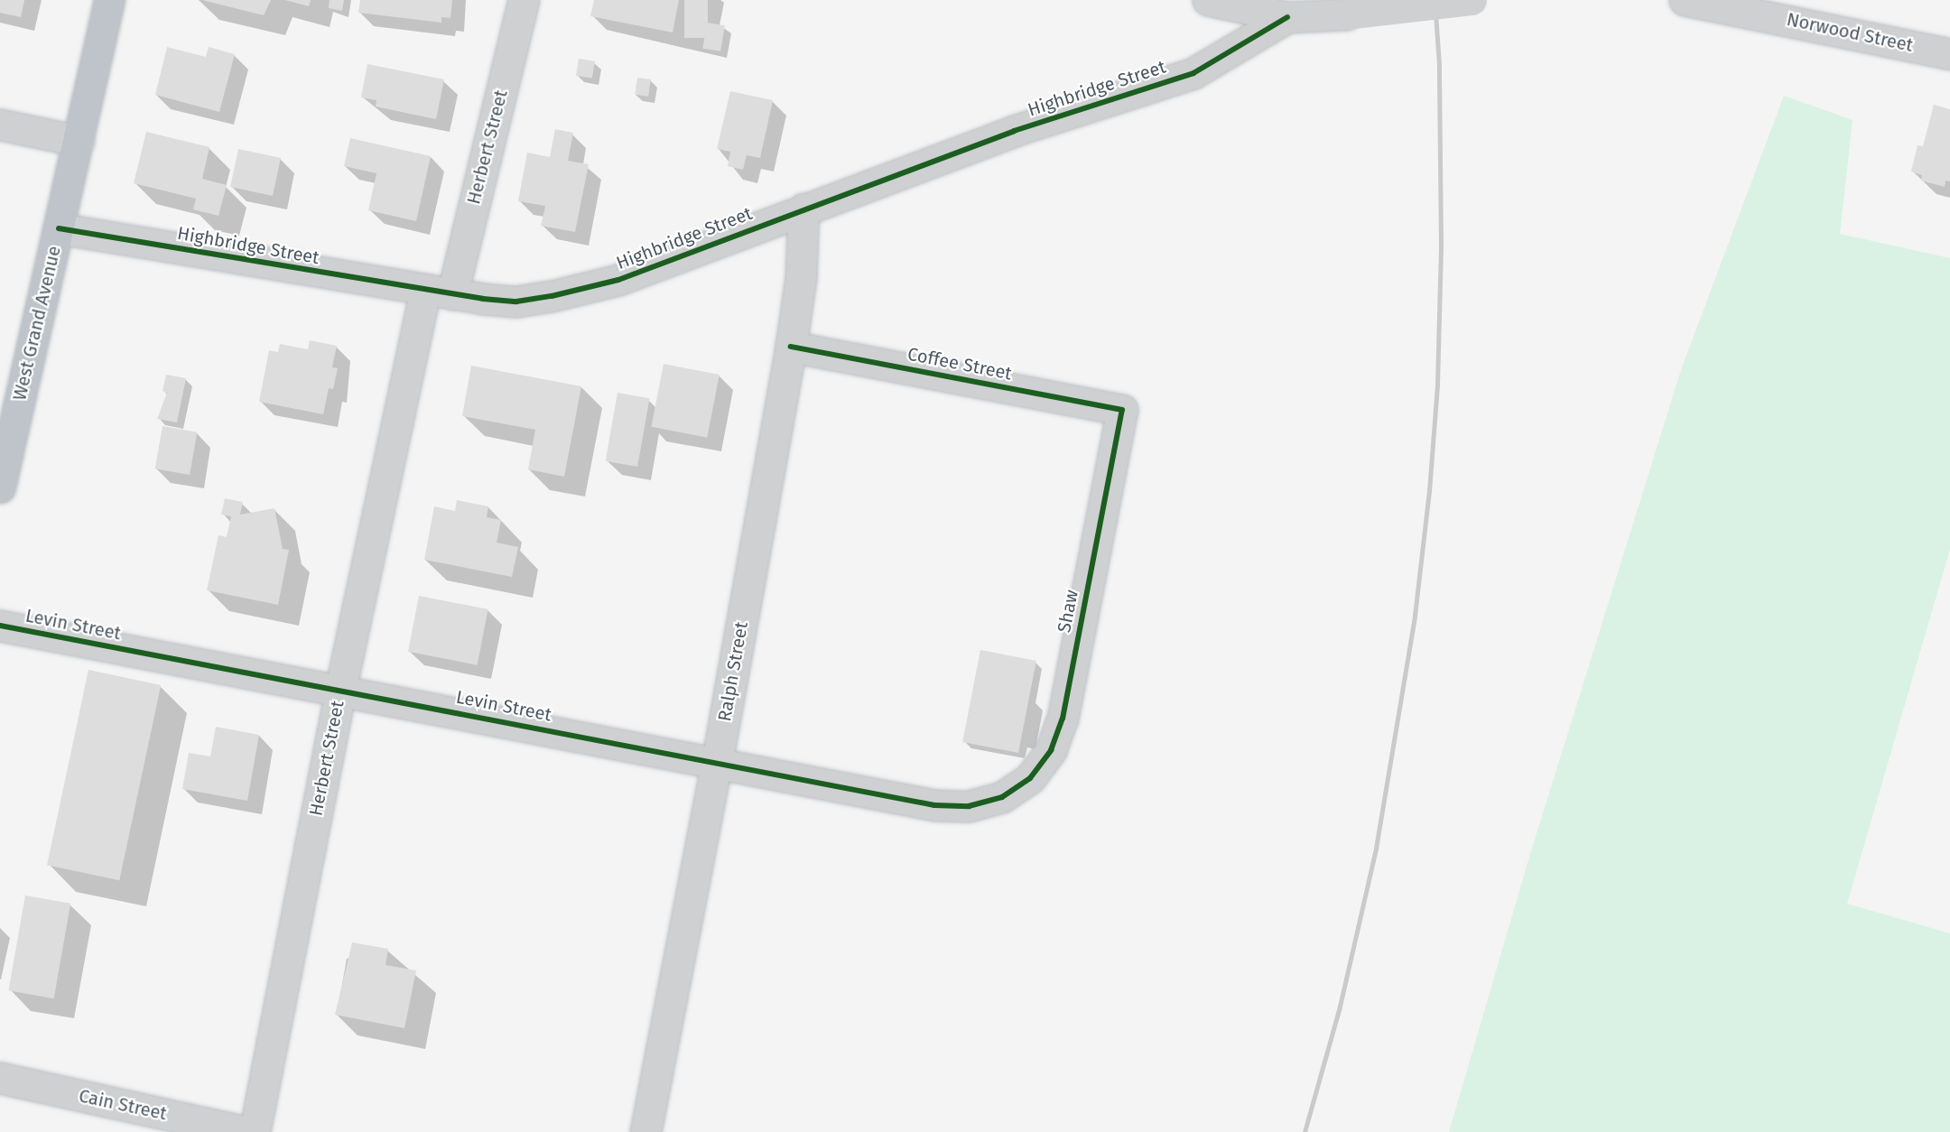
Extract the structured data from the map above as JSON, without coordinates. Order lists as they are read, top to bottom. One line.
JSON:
{"streets":{"highway":["West Grand Avenue"],"street":["Norwood Street","Highbridge Street","Herbert Street","Coffee Street","Shaw","Levin Street","Ralph Street","Cain Street"]},"crossings":[["Highbridge Street","Herbert Street"],["Highbridge Street","West Grand Avenue"],["Highbridge Street","Ralph Street"],["Herbert Street","Levin Street"],["Coffee Street","Shaw"],["Coffee Street","Ralph Street"],["Shaw","Levin Street"],["Levin Street","Ralph Street"]]}
